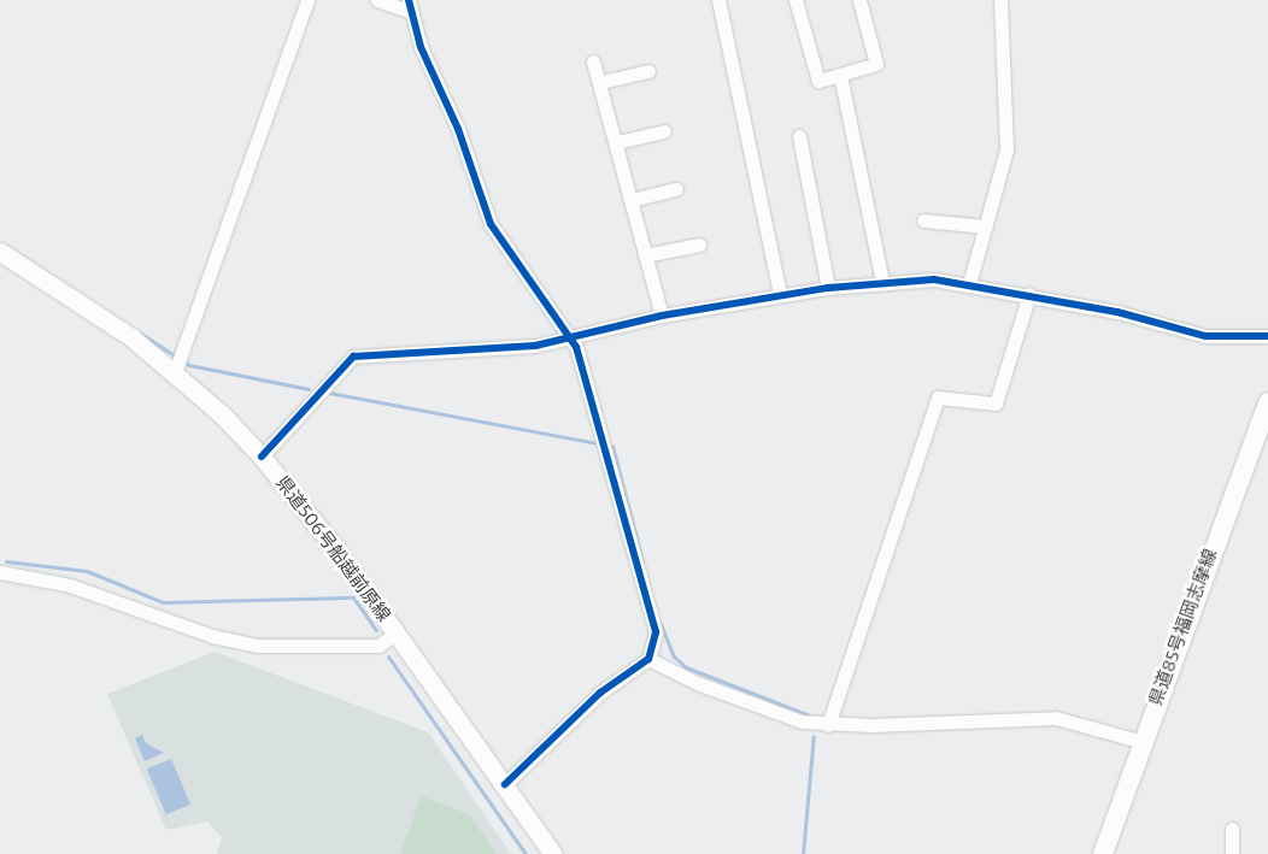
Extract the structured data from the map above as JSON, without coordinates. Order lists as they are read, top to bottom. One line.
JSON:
{"streets":{"main road":["県道506号船越前原線","県道85号福岡志摩線"]}}
